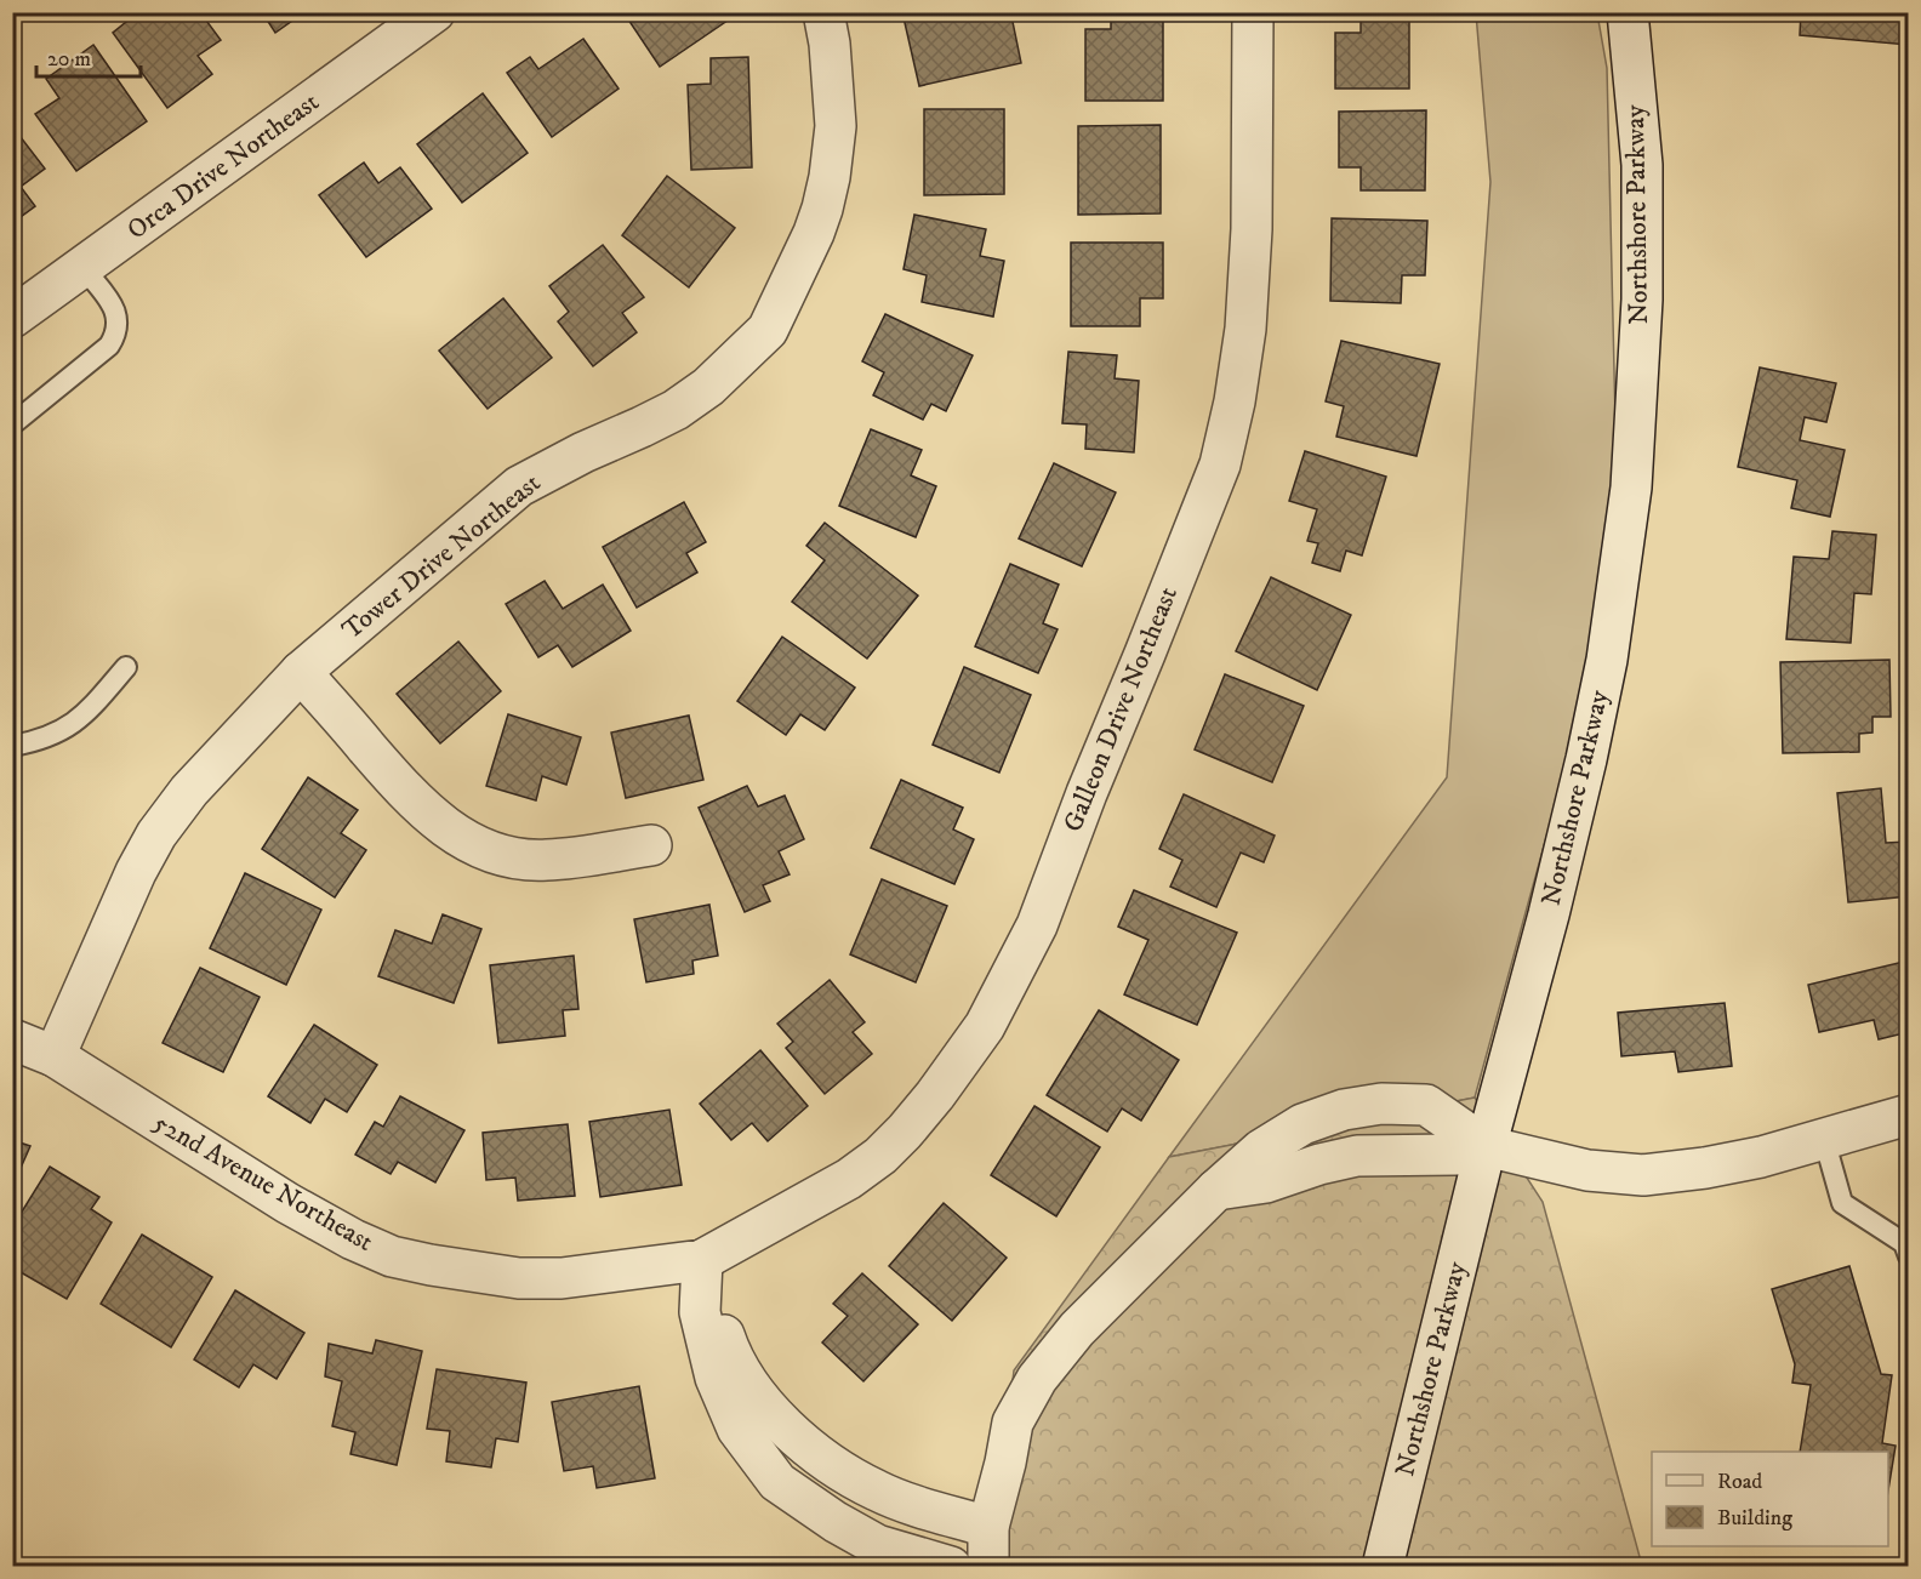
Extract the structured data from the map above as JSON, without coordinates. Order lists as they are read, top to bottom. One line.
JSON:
{"streets":{"street":["Orca Drive Northeast","Northshore Parkway","Tower Drive Northeast","Galleon Drive Northeast","52nd Avenue Northeast"]},"crossings":[["Tower Drive Northeast","52nd Avenue Northeast"],["Galleon Drive Northeast","52nd Avenue Northeast"]],"legend":["Road","Building"],"scale_bar":"20 m"}
